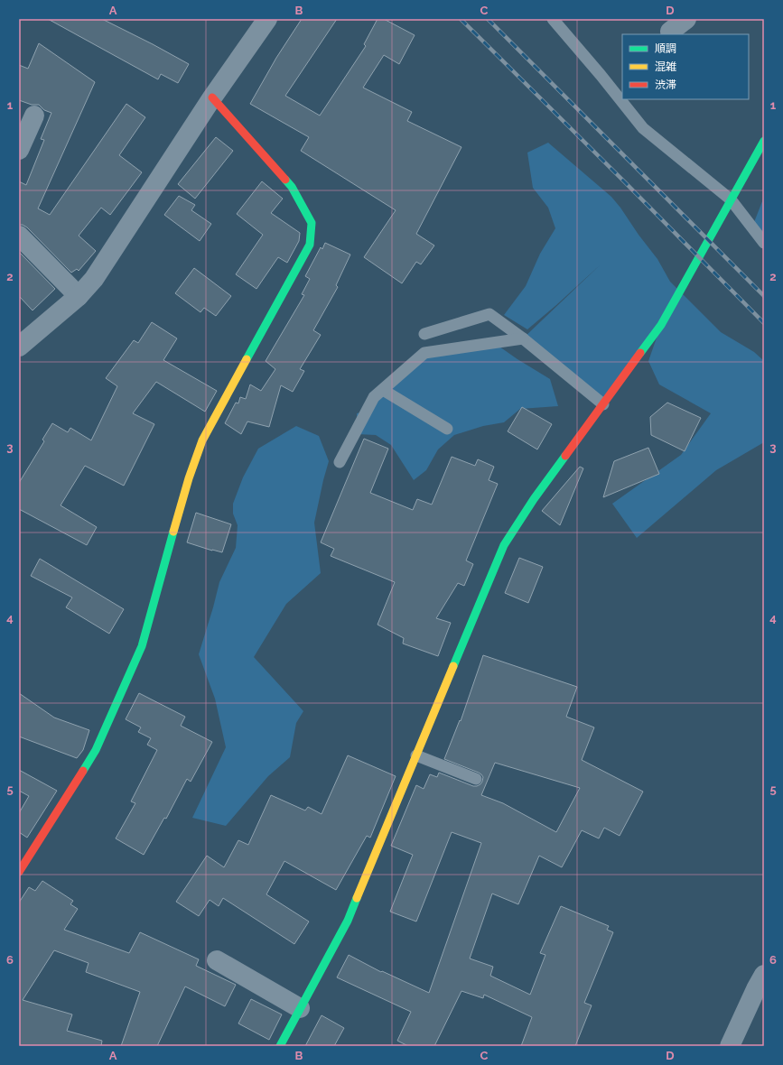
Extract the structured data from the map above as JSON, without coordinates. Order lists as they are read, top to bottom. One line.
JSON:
{"legend":["順調","混雑","渋滞"],"grid":{"columns":["A","B","C","D"],"rows":["1","2","3","4","5","6"]}}
